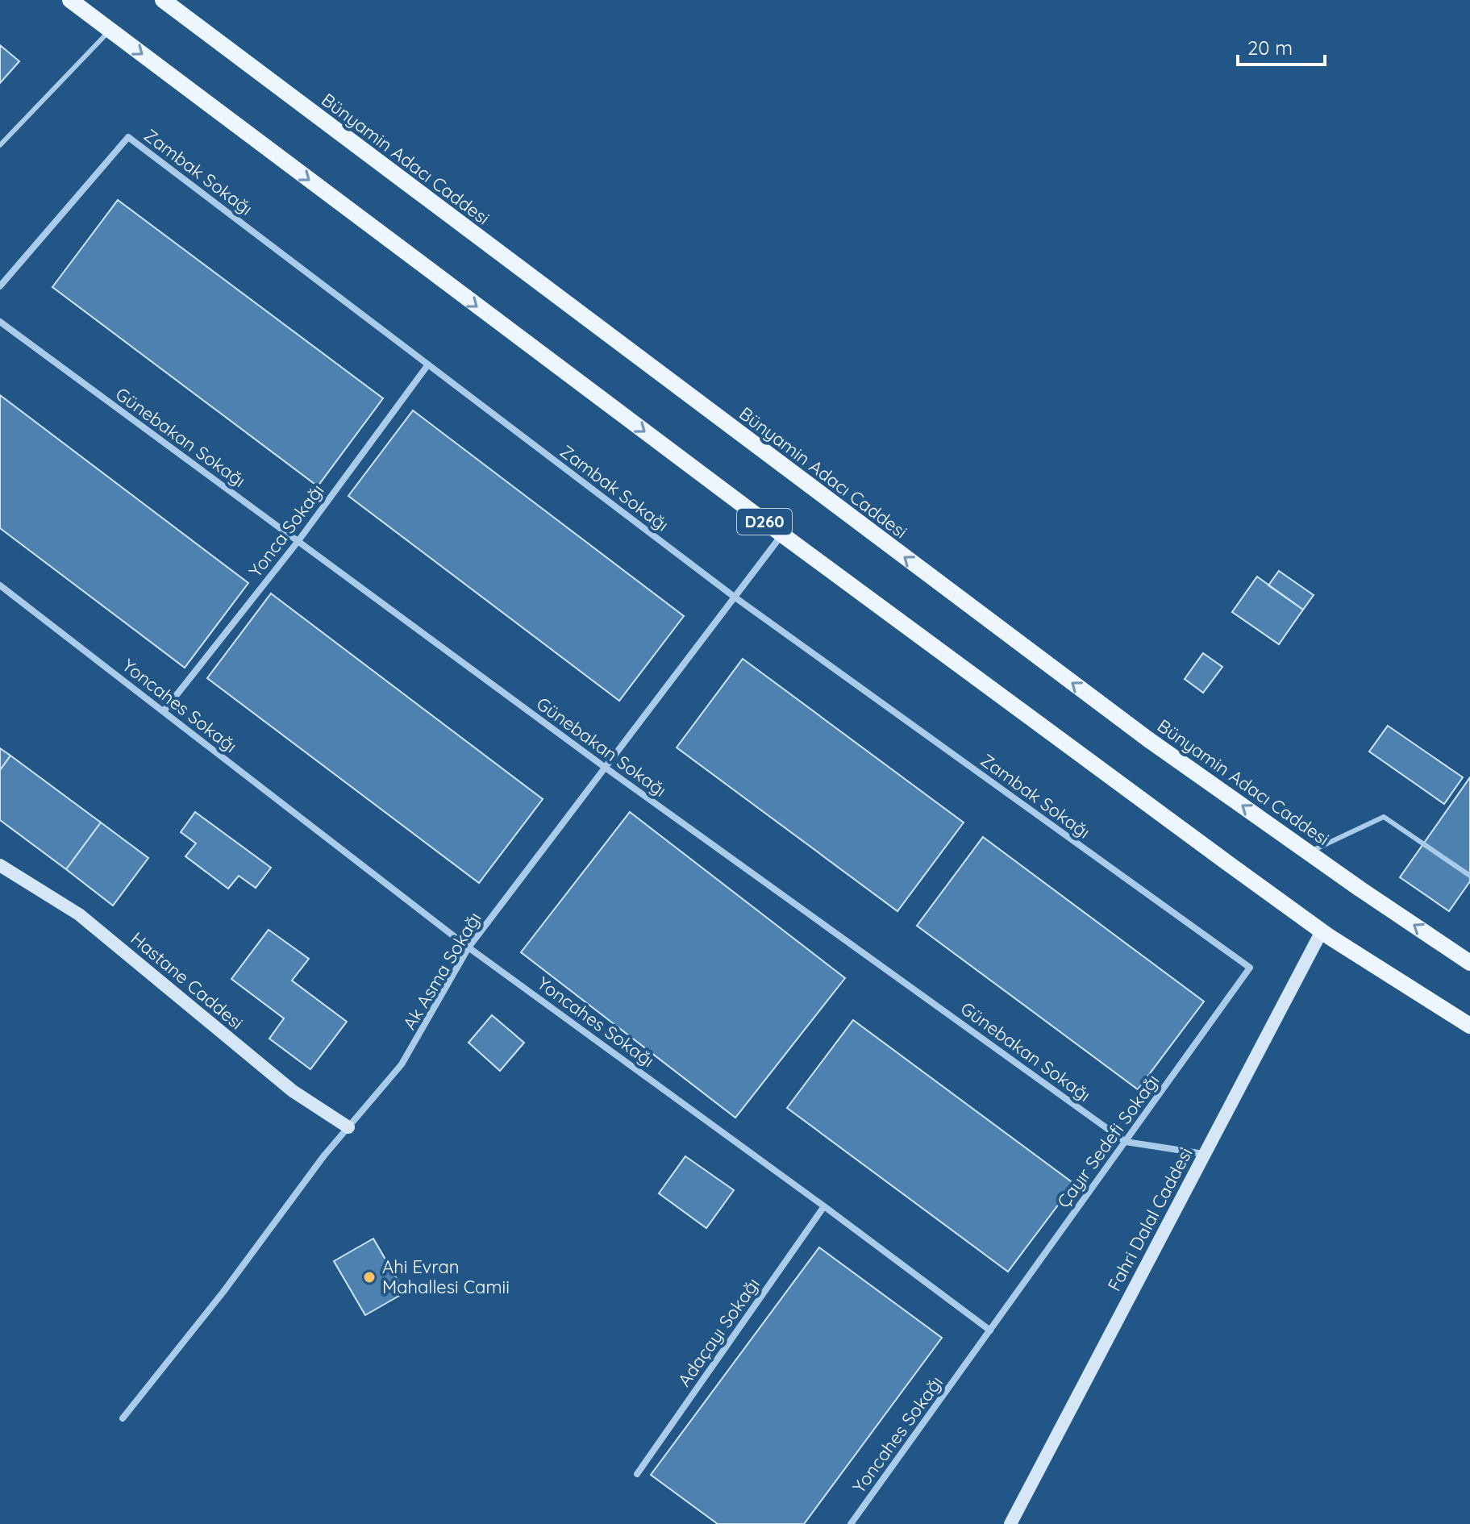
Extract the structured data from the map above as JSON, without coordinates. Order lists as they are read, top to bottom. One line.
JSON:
{"streets":{"main road":["Bünyamin Adacı Caddesi","D260"],"street":["Zambak Sokağı","Günebakan Sokağı","Yonca Sokağı","Yoncahes Sokağı","Ak Asma Sokağı","Hastane Caddesi","Çayır Sedefi Sokağı","Fahri Dalal Caddesi","Adaçayı Sokağı"]},"crossings":[["Zambak Sokağı","Yonca Sokağı"],["Zambak Sokağı","Ak Asma Sokağı"],["Zambak Sokağı","Çayır Sedefi Sokağı"],["Günebakan Sokağı","Yonca Sokağı"],["Günebakan Sokağı","Ak Asma Sokağı"],["Günebakan Sokağı","Çayır Sedefi Sokağı"],["Günebakan Sokağı","Fahri Dalal Caddesi"],["D260","Ak Asma Sokağı"],["D260","Fahri Dalal Caddesi"],["Yonca Sokağı","Yoncahes Sokağı"],["Yoncahes Sokağı","Ak Asma Sokağı"],["Yoncahes Sokağı","Çayır Sedefi Sokağı"],["Yoncahes Sokağı","Adaçayı Sokağı"],["Ak Asma Sokağı","Hastane Caddesi"]],"places":["Ahi Evran Mahallesi Camii"],"scale_bar":"20 m"}
